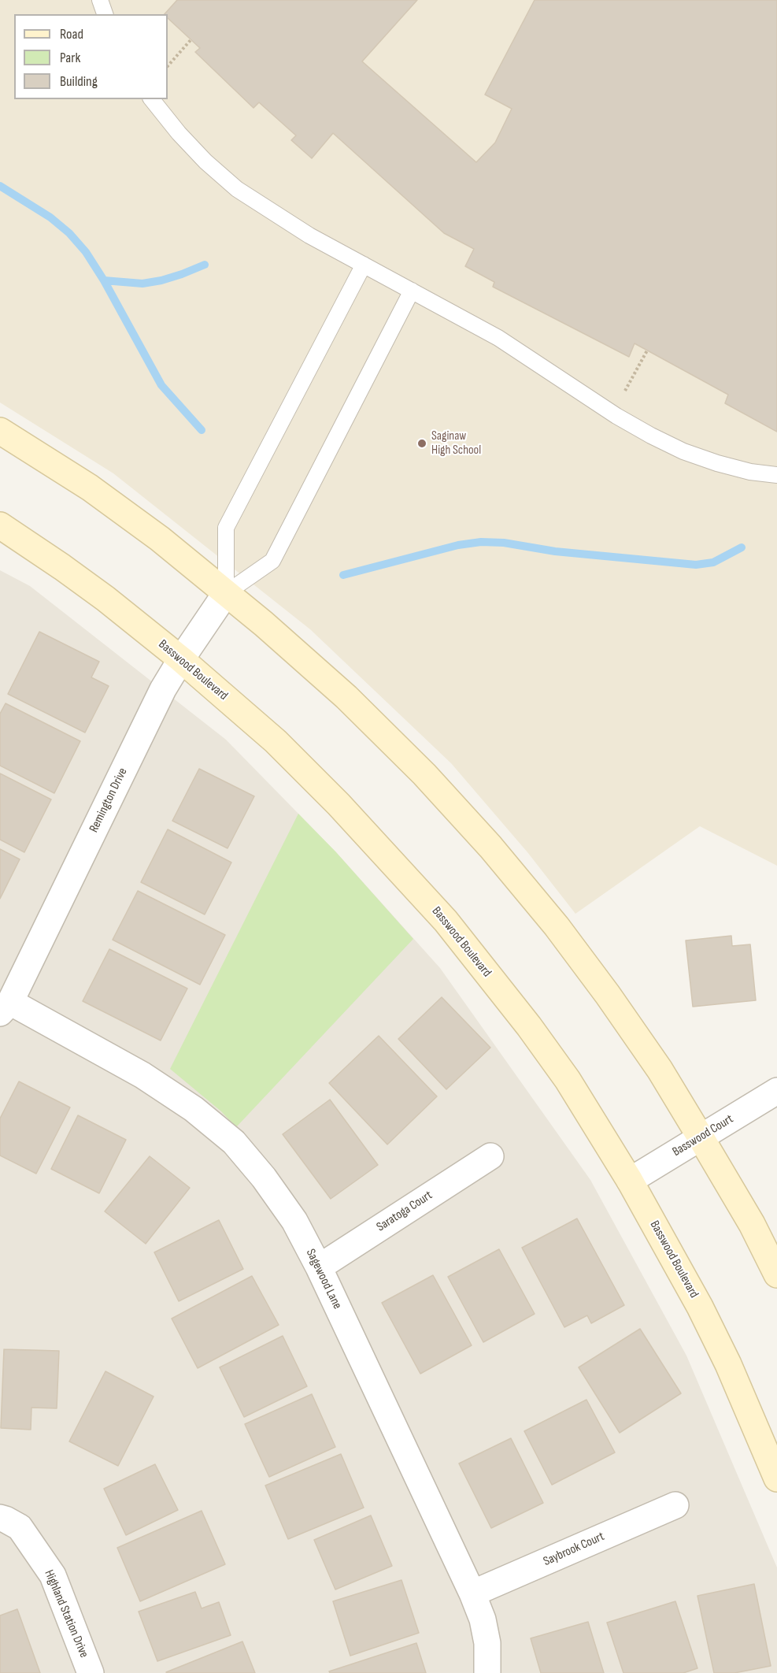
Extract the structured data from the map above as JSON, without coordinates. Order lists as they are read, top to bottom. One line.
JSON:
{"streets":{"main road":["Basswood Boulevard"],"street":["Remington Drive","Basswood Court","Saratoga Court","Sagewood Lane","Saybrook Court","Highland Station Drive"]},"crossings":[["Basswood Boulevard","Remington Drive"],["Basswood Boulevard","Basswood Court"],["Remington Drive","Sagewood Lane"],["Saratoga Court","Sagewood Lane"],["Sagewood Lane","Saybrook Court"]],"places":["Saginaw High School"],"legend":["Road","Park","Building"]}
